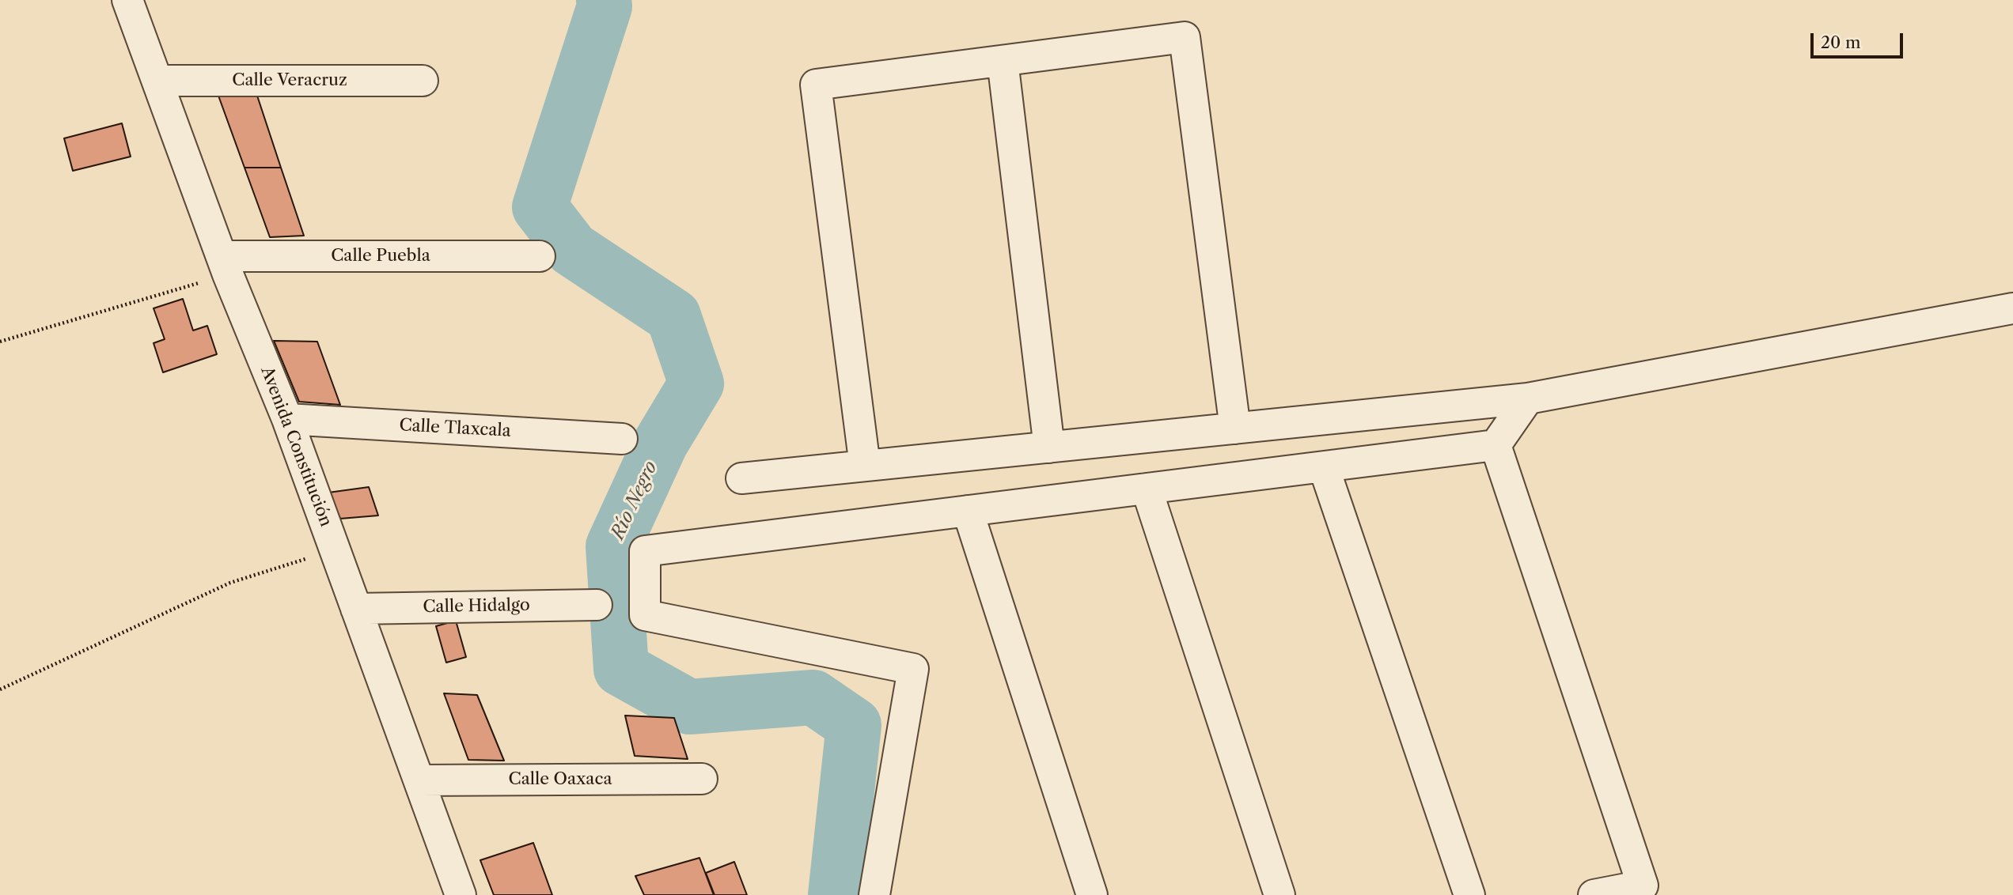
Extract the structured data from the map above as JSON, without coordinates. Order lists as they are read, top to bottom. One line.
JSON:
{"streets":{"street":["Calle Veracruz","Calle Puebla","Calle Tlaxcala","Avenida Constitución","Calle Hidalgo","Calle Oaxaca"]},"crossings":[["Calle Veracruz","Avenida Constitución"],["Calle Puebla","Avenida Constitución"],["Calle Tlaxcala","Avenida Constitución"],["Avenida Constitución","Calle Hidalgo"],["Avenida Constitución","Calle Oaxaca"]],"water":["Río Negro"],"scale_bar":"20 m"}
